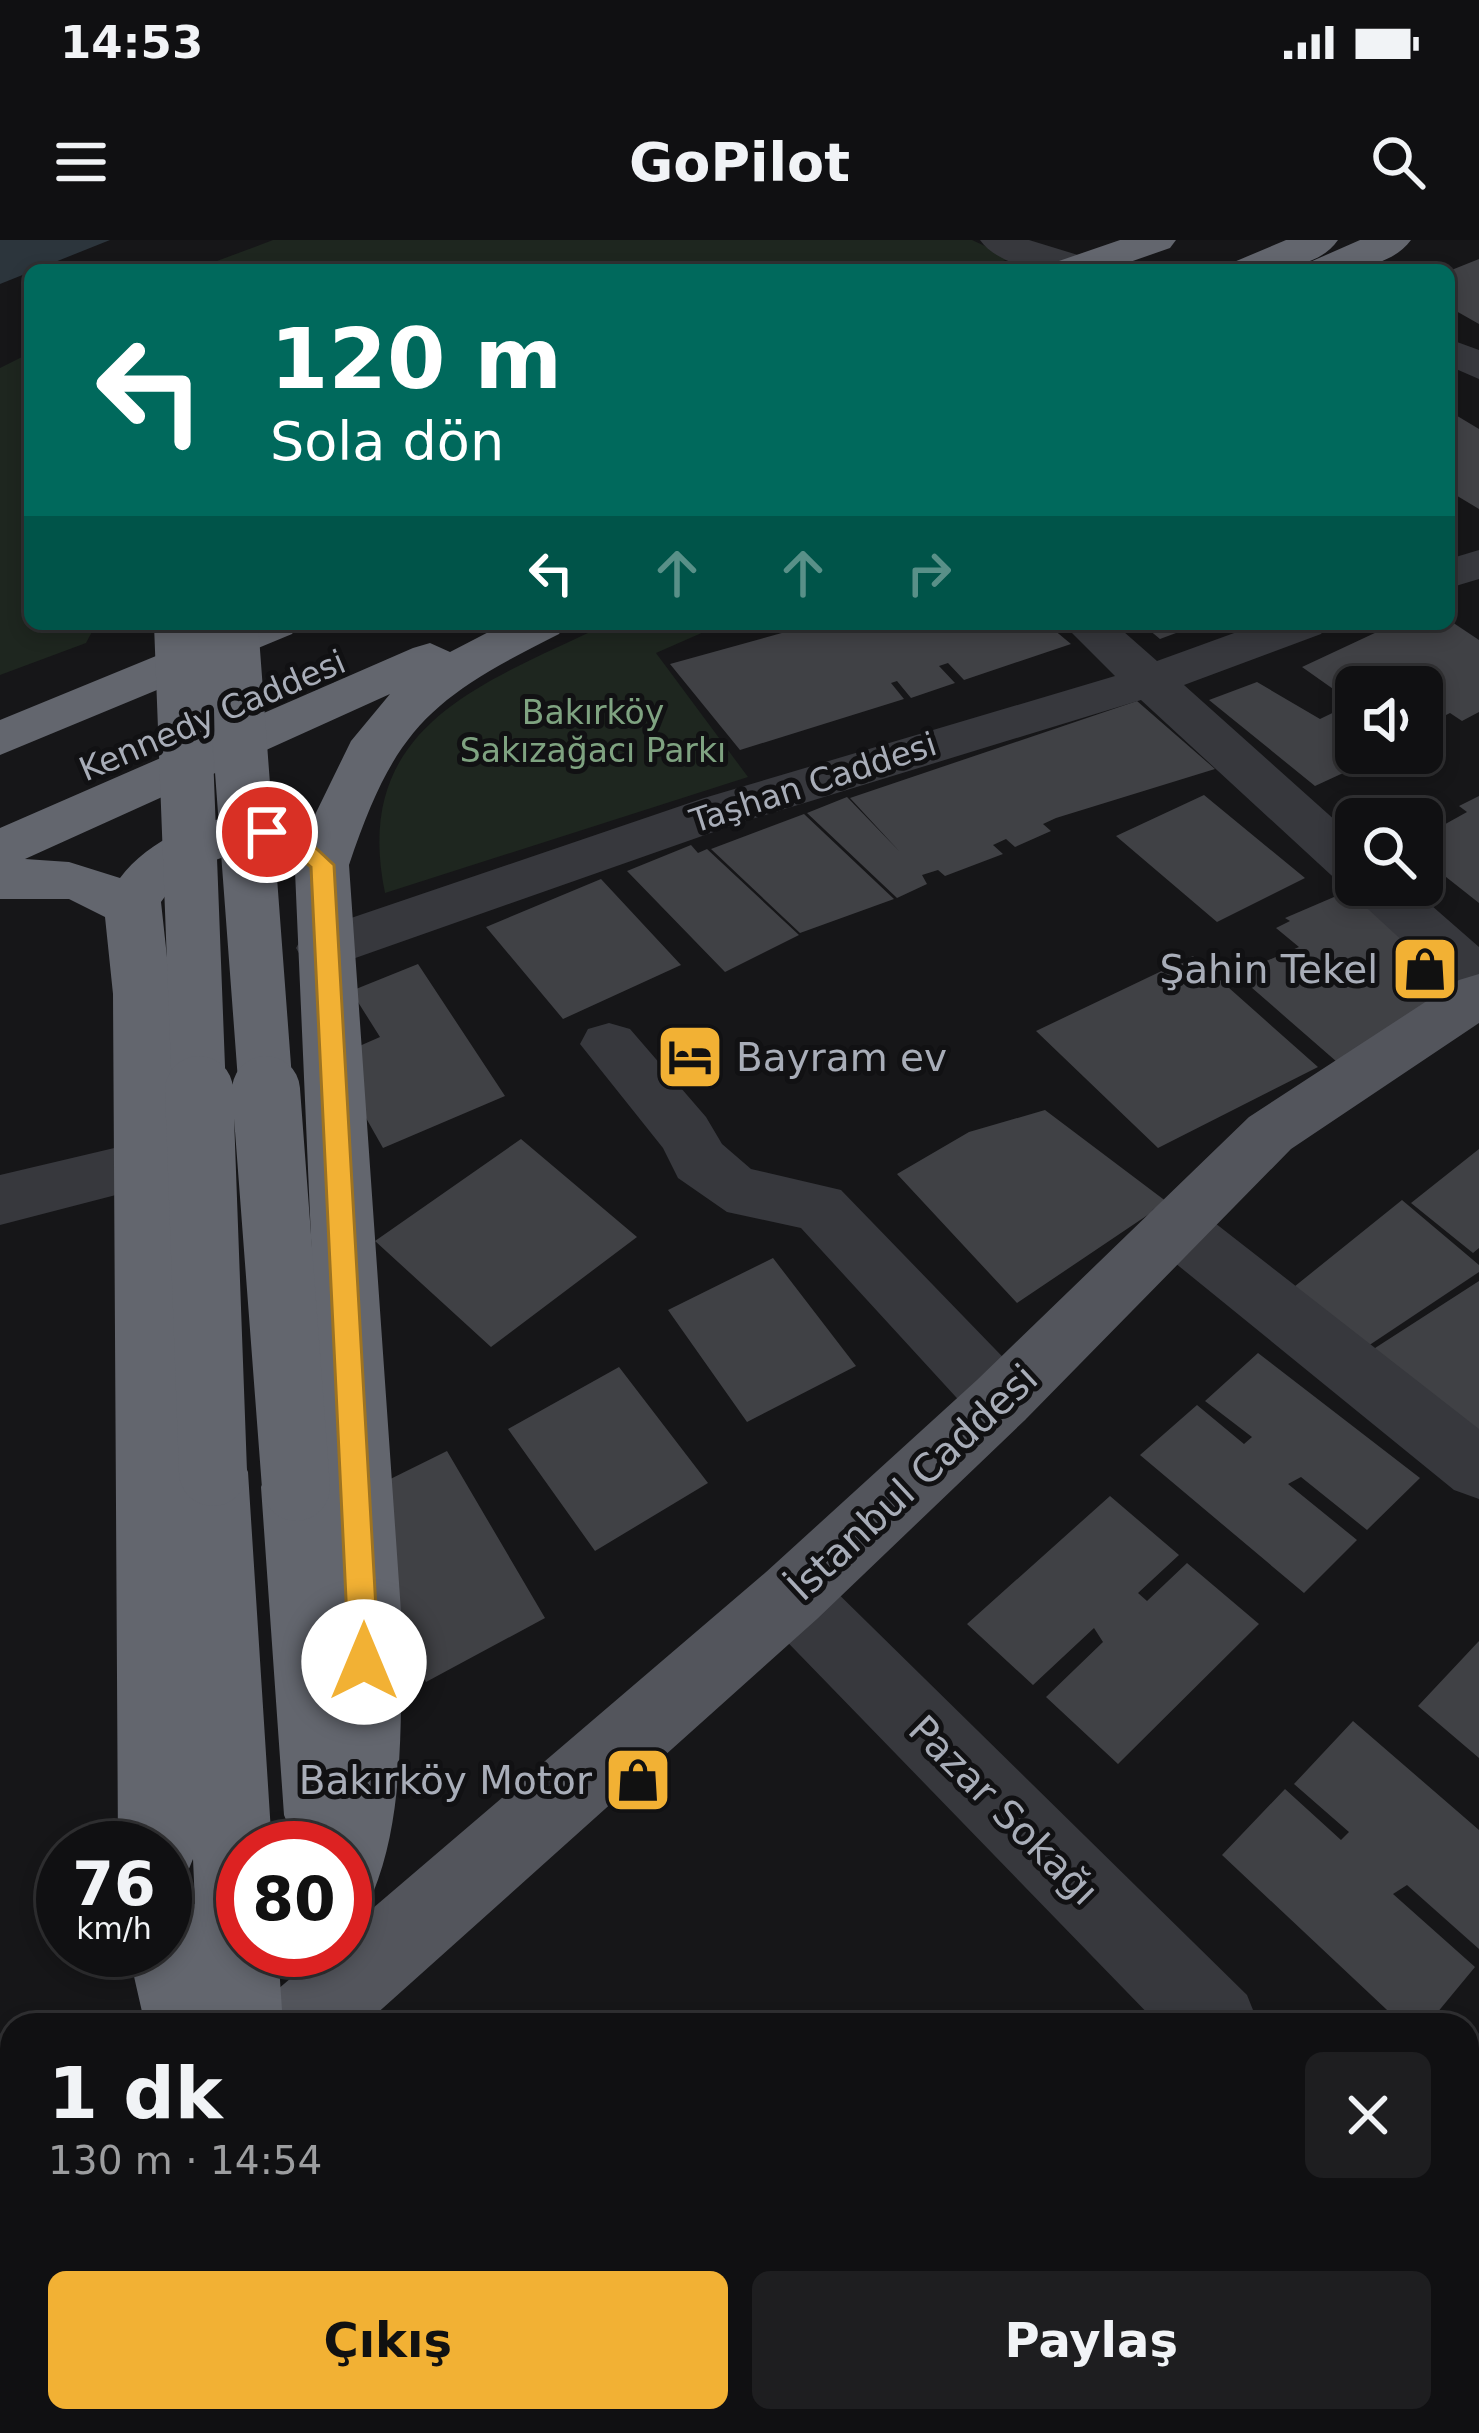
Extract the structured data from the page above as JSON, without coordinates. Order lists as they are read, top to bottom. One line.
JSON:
{"streets":{"highway":["Kennedy Caddesi"],"main road":["İstanbul Caddesi"],"street":["Taşhan Caddesi","Pazar Sokağı"]},"crossings":[["İstanbul Caddesi","Pazar Sokağı"]],"parks":["Bakırköy Sakızağacı Parkı"],"places":{"shop":["Şahin Tekel","Bakırköy Motor"],"hotel":["Bayram ev"]},"page":{"status":"14:53","header":"GoPilot","turn":["120 m","Sola dön"],"speed":"76 km/h","limit":"80","heading":["1 dk","130 m · 14:54"],"buttons":["Çıkış","Paylaş"]}}
